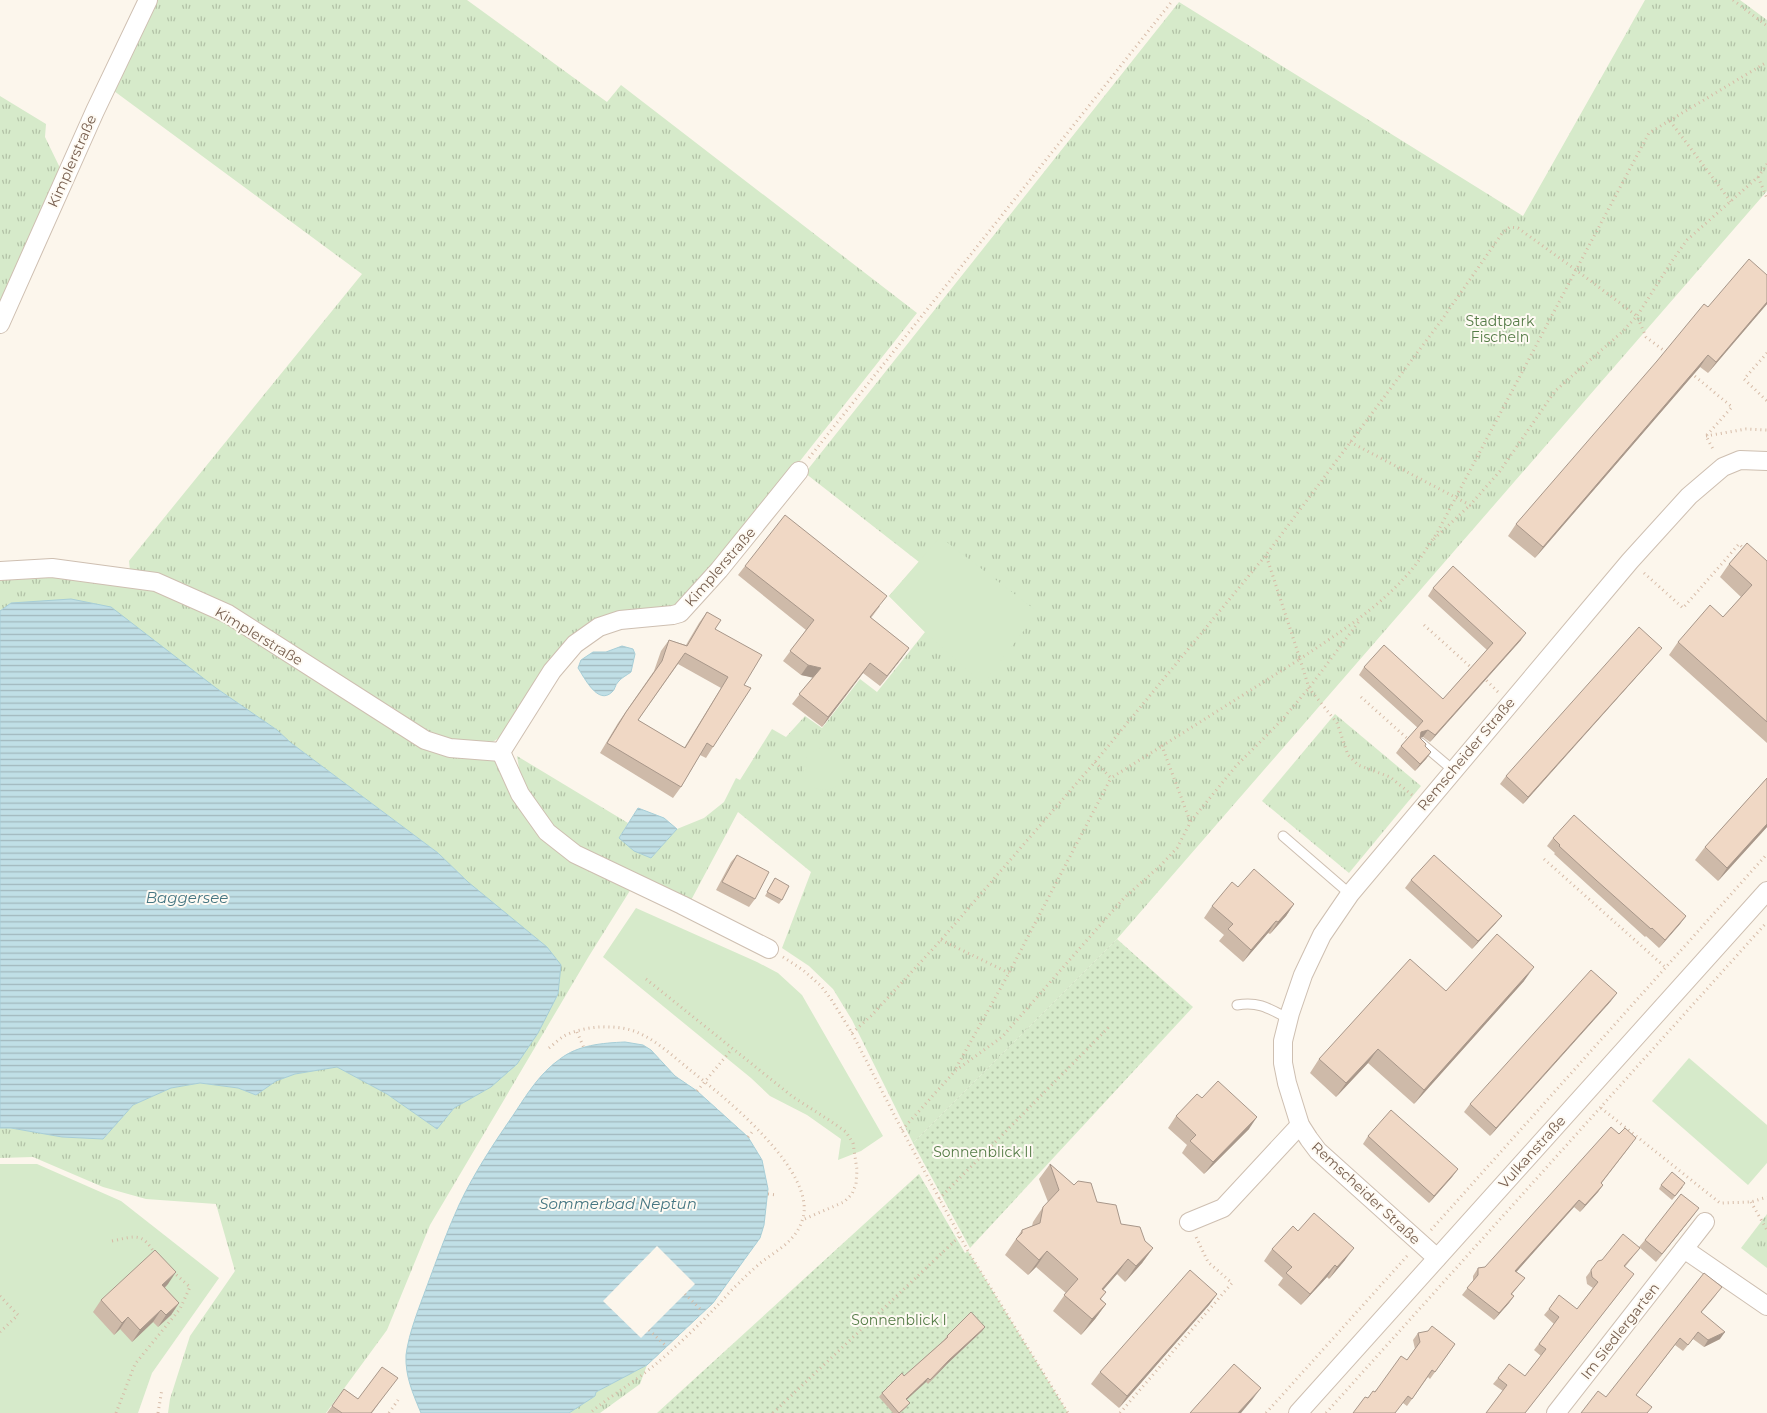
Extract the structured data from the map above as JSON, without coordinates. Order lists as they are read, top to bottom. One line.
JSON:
{"streets":{"street":["Kimplerstraße","Remscheider Straße","Vulkanstraße","Im Siedlergarten"]},"crossings":[["Remscheider Straße","Vulkanstraße"]],"water":["Baggersee","Sommerbad Neptun"],"parks":["Stadtpark Fischeln","Sonnenblick II","Sonnenblick I"]}
